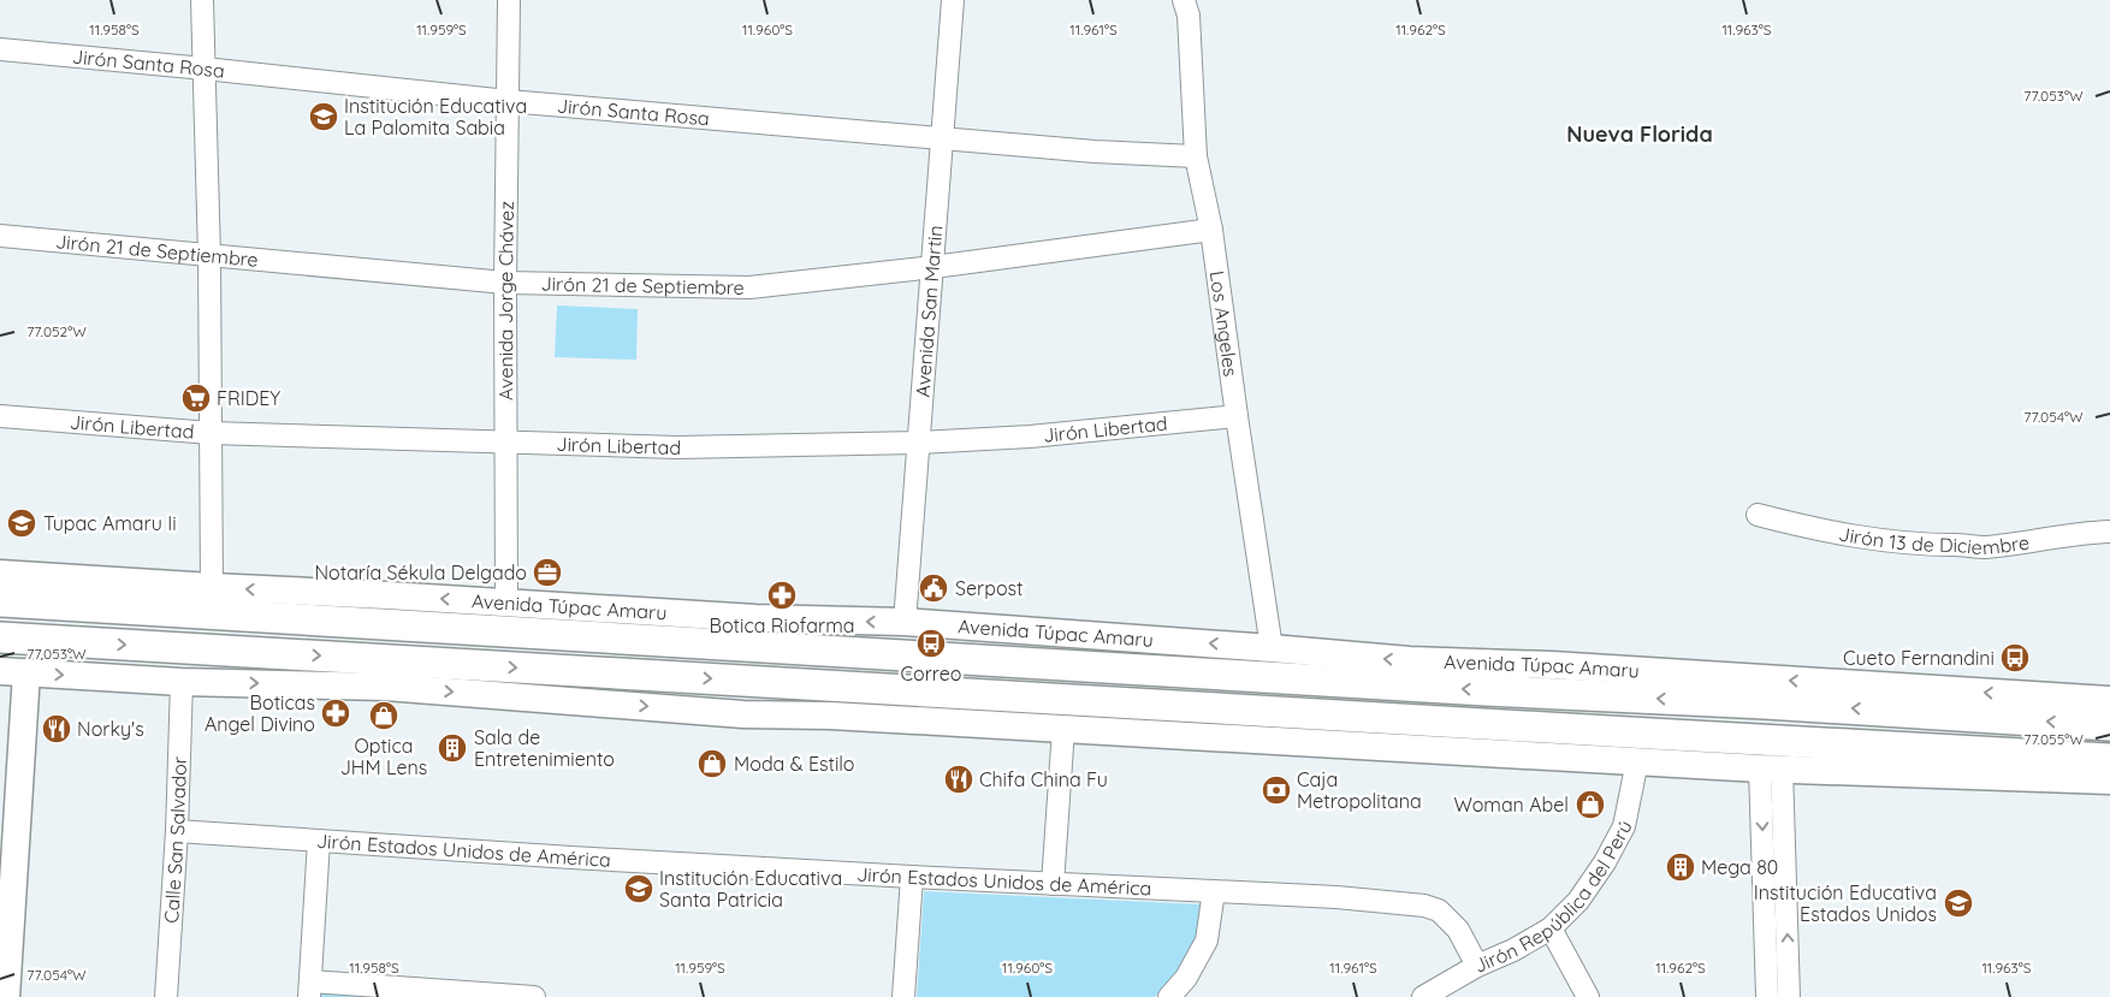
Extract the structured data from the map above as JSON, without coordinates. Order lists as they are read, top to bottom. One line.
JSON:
{"streets":{"highway":["Avenida Túpac Amaru"],"street":["Jirón Santa Rosa","Jirón 21 de Septiembre","Avenida Jorge Chávez","Avenida San Martin","Los Angeles","Jirón Libertad","Jirón 13 de Diciembre","Calle San Salvador","Jirón Estados Unidos de América","Jirón República del Perú"]},"crossings":[["Jirón Santa Rosa","Avenida Jorge Chávez"],["Jirón Santa Rosa","Avenida San Martin"],["Jirón Santa Rosa","Los Angeles"],["Jirón 21 de Septiembre","Avenida Jorge Chávez"],["Jirón 21 de Septiembre","Avenida San Martin"],["Jirón 21 de Septiembre","Los Angeles"],["Avenida Jorge Chávez","Jirón Libertad"],["Avenida Jorge Chávez","Avenida Túpac Amaru"],["Avenida San Martin","Jirón Libertad"],["Avenida San Martin","Avenida Túpac Amaru"],["Los Angeles","Jirón Libertad"],["Los Angeles","Avenida Túpac Amaru"],["Calle San Salvador","Jirón Estados Unidos de América"],["Jirón Estados Unidos de América","Jirón República del Perú"]],"districts":["Nueva Florida"],"places":{"school or university":["Institución Educativa La Palomita Sabia","Tupac Amaru Ii","Institución Educativa Santa Patricia","Institución Educativa Estados Unidos"],"supermarket":["FRIDEY"],"office":["Notaría Sékula Delgado"],"public building":["Serpost"],"pharmacy":["Botica Riofarma","Boticas Angel Divino"],"bus stop":["Correo","Cueto Fernandini"],"shop":["Optica JHM Lens","Moda & Estilo","Woman Abel"],"restaurant":["Norky's","Chifa China Fu"],"building":["Sala de Entretenimiento","Mega 80"],"bank":["Caja Metropolitana"]},"coordinates":["11.958°S","11.959°S","11.960°S","11.961°S","11.962°S","11.963°S","77.053°W","77.052°W","77.054°W","77.055°W"]}
